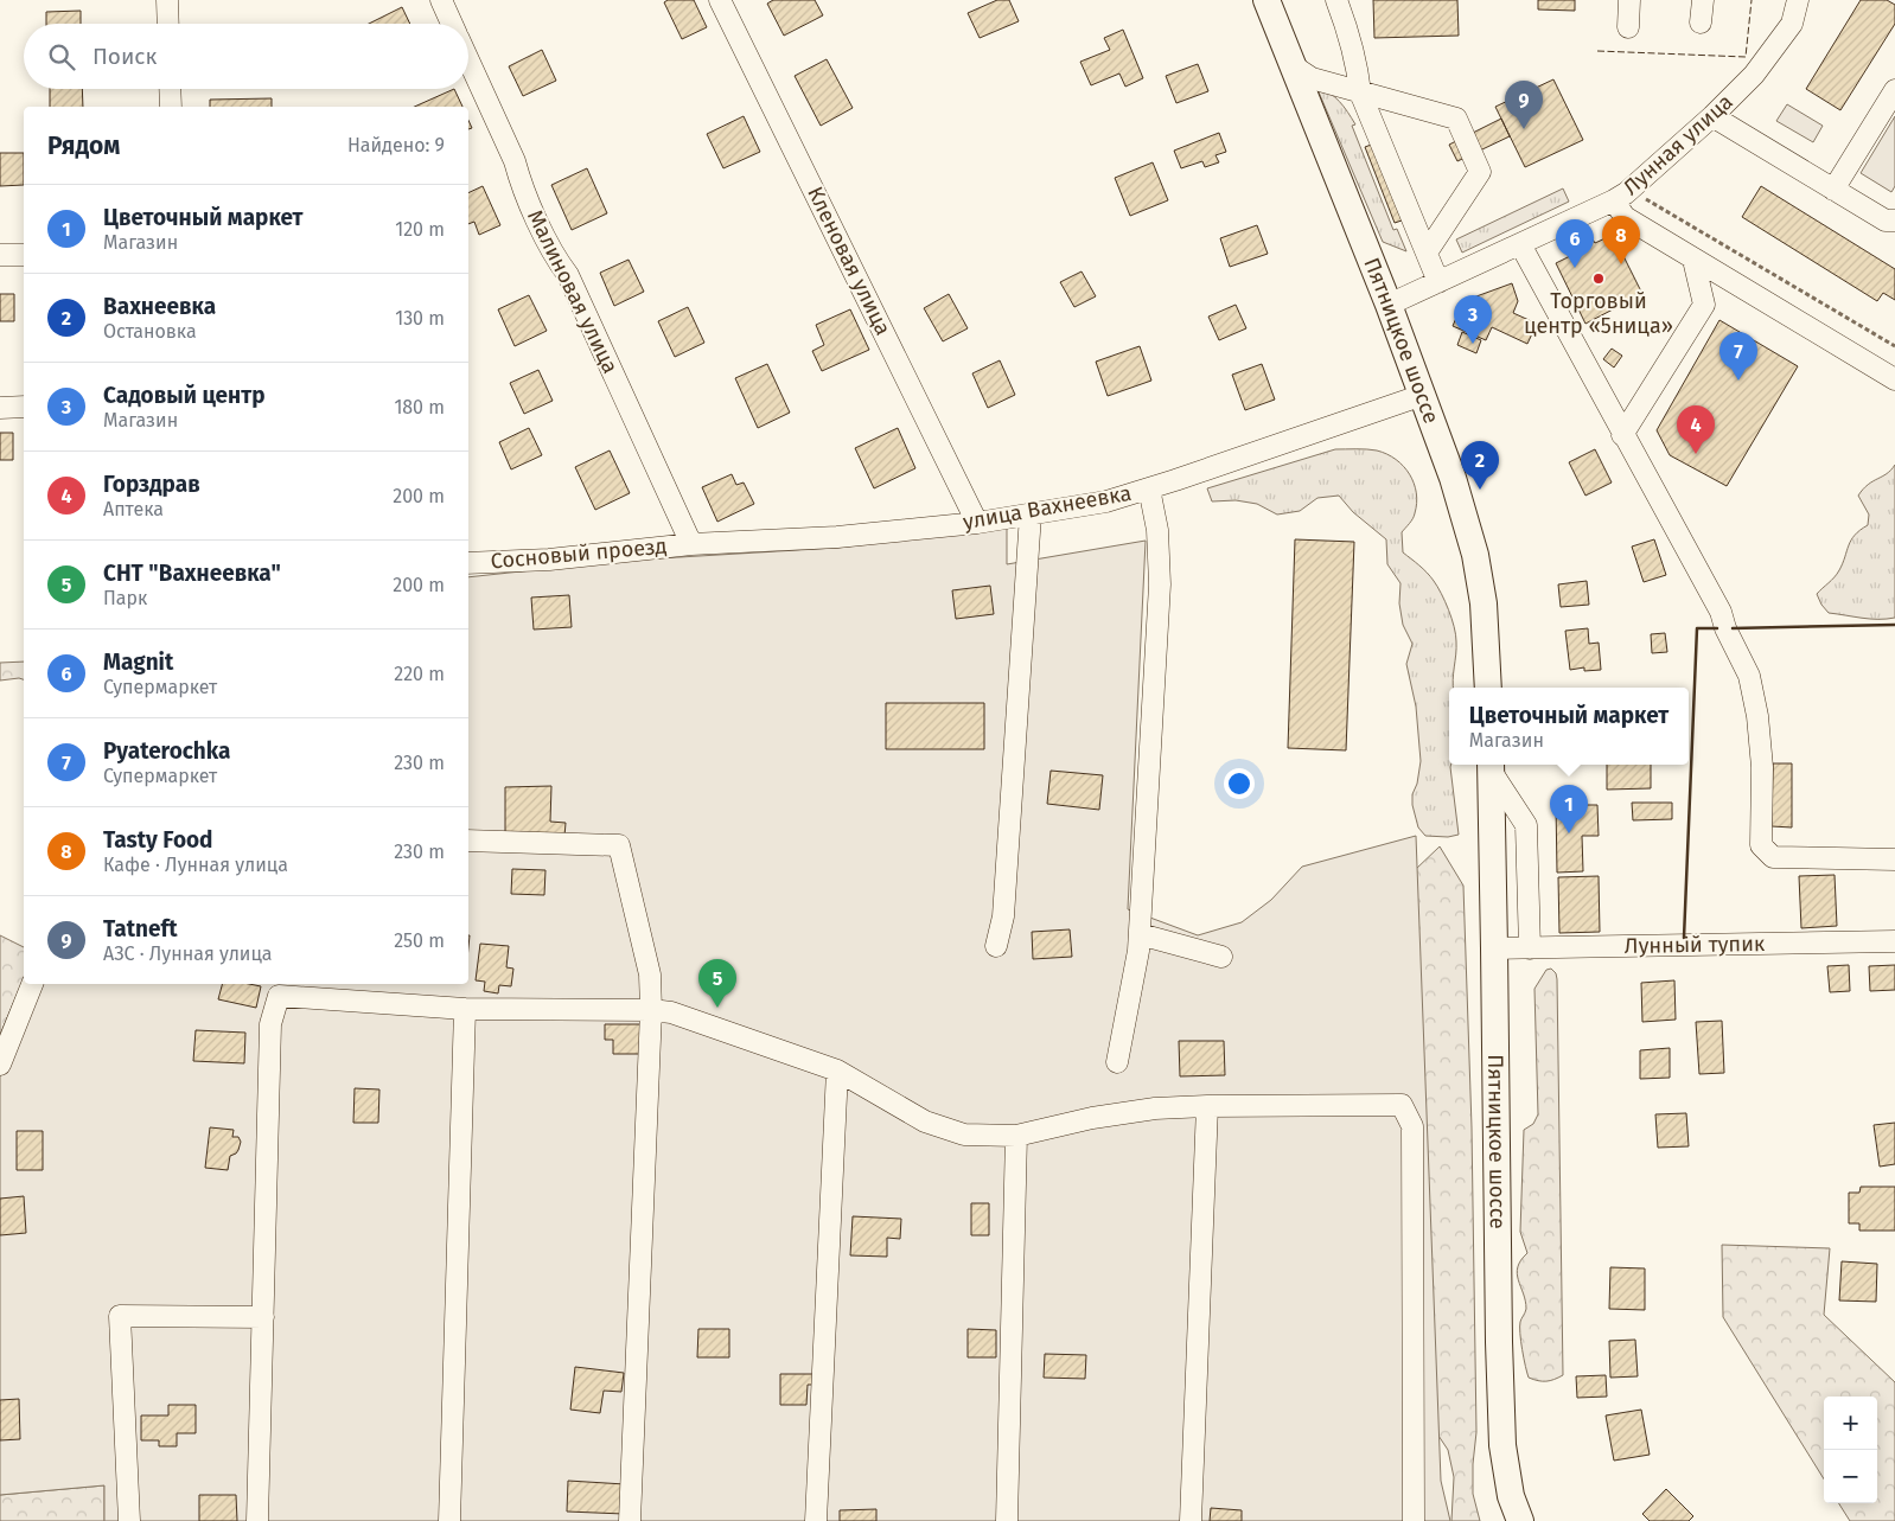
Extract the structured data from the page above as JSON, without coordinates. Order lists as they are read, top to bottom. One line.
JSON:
{"streets":{"main road":["Пятницкое шоссе"],"street":["Лунная улица","Кленовая улица","Малиновая улица","улица Вахнеевка","Сосновый проезд","Лунный тупик"]},"crossings":[["Лунная улица","Пятницкое шоссе"],["Кленовая улица","улица Вахнеевка"],["Малиновая улица","улица Вахнеевка"],["Малиновая улица","Сосновый проезд"],["Пятницкое шоссе","улица Вахнеевка"],["Пятницкое шоссе","Лунный тупик"],["улица Вахнеевка","Сосновый проезд"]],"places":["Торговый центр «5ница»"],"page":{"search":"Поиск","pins":["9","8","6","3","7","4","2","1","5"],"heading":["Рядом","Найдено: 9"],"list":[{"mark":"1","name":"Цветочный маркет","note":"Магазин","value":"120 m"},{"mark":"2","name":"Вахнеевка","note":"Остановка","value":"130 m"},{"mark":"3","name":"Садовый центр","note":"Магазин","value":"180 m"},{"mark":"4","name":"Горздрав","note":"Аптека","value":"200 m"},{"mark":"5","name":"СНТ \"Вахнеевка\"","note":"Парк","value":"200 m"},{"mark":"6","name":"Magnit","note":"Супермаркет","value":"220 m"},{"mark":"7","name":"Pyaterochka","note":"Супермаркет","value":"230 m"},{"mark":"8","name":"Tasty Food","note":"Кафе · Лунная улица","value":"230 m"},{"mark":"9","name":"Tatneft","note":"АЗС · Лунная улица","value":"250 m"}],"popup":["Цветочный маркет","Магазин"],"map_buttons":["+","−"]}}
